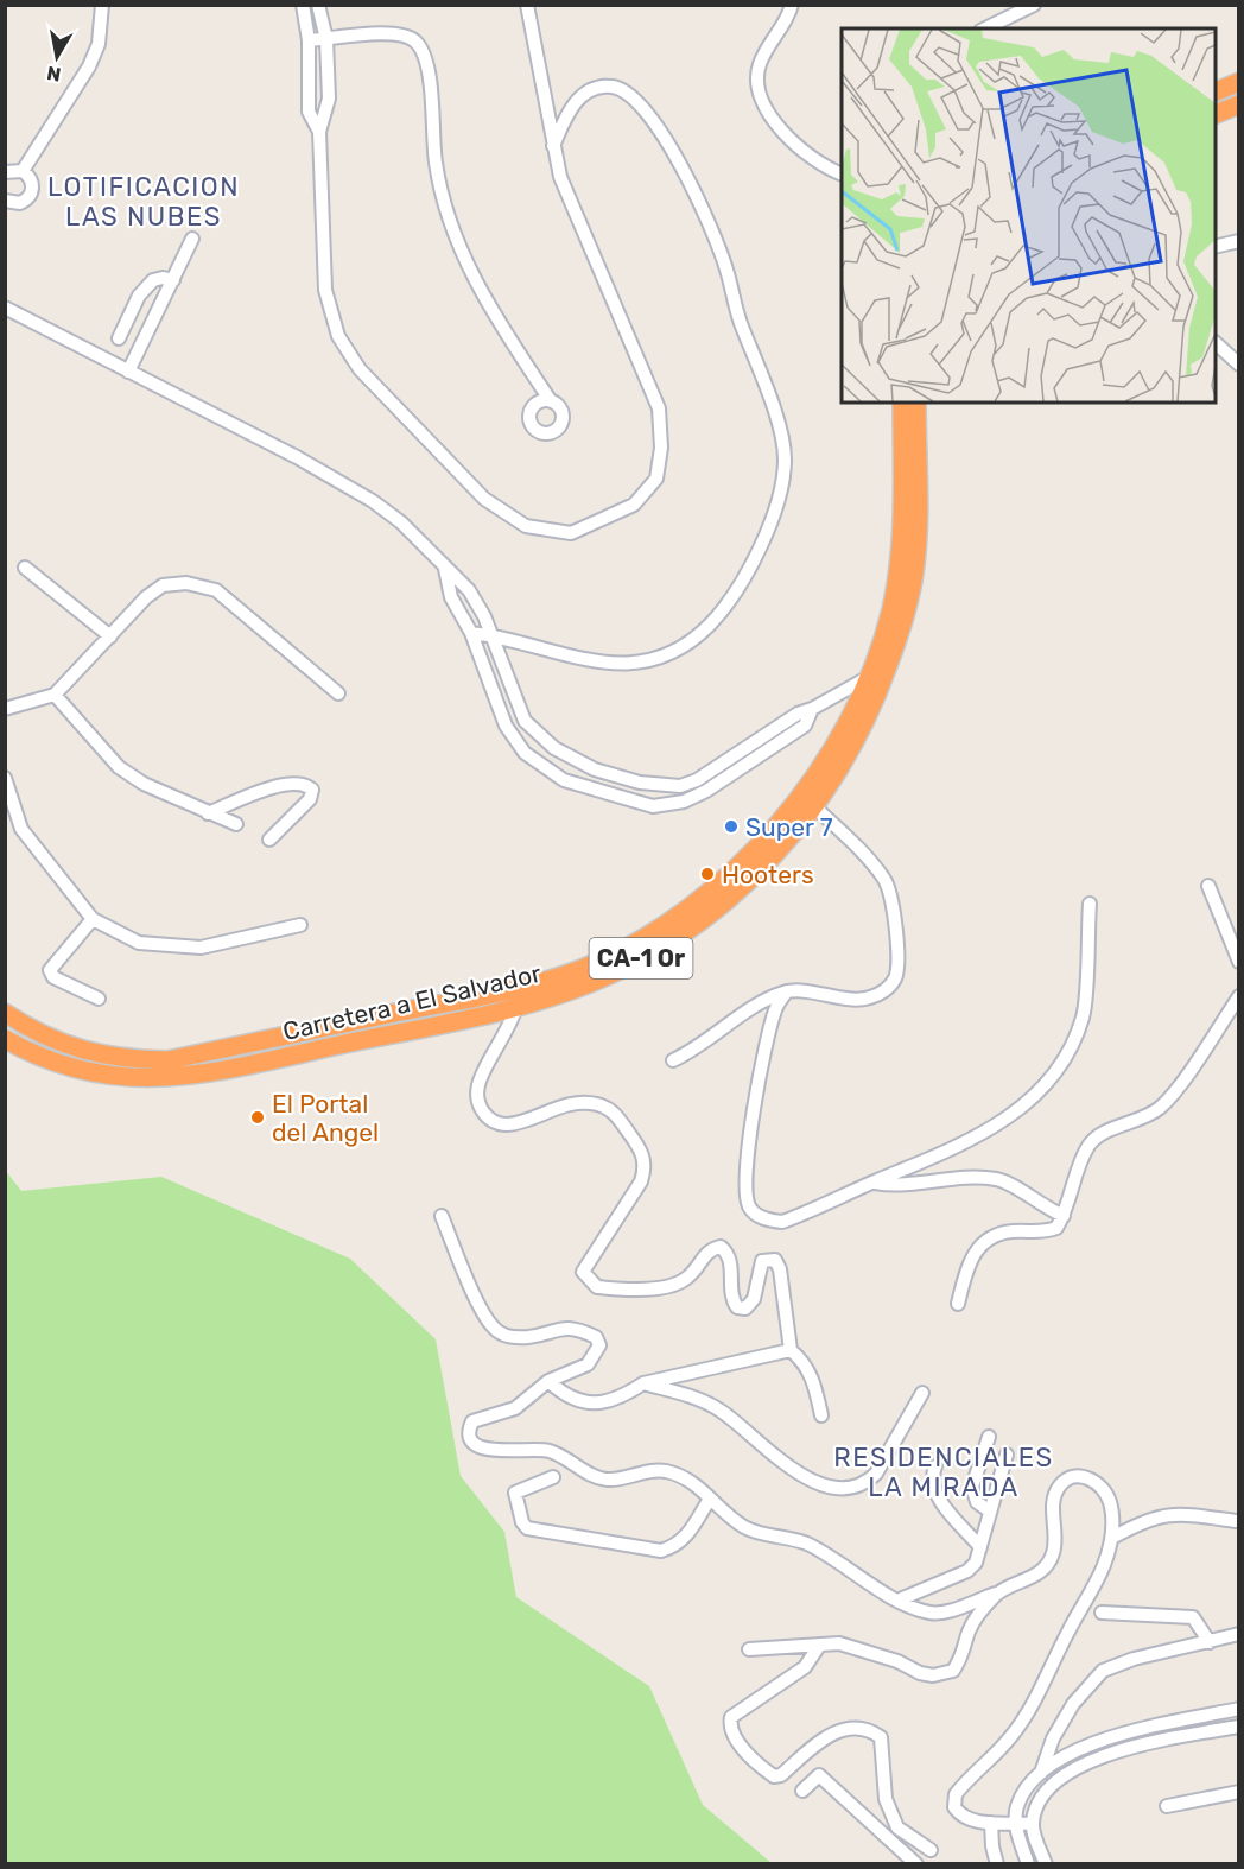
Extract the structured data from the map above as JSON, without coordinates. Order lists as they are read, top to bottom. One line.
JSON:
{"streets":{"highway":["CA-1 Or","Carretera a El Salvador"]},"districts":["LOTIFICACION LAS NUBES","RESIDENCIALES LA MIRADA"],"places":["Super 7","Hooters","El Portal del Angel"],"north":"bottom"}
